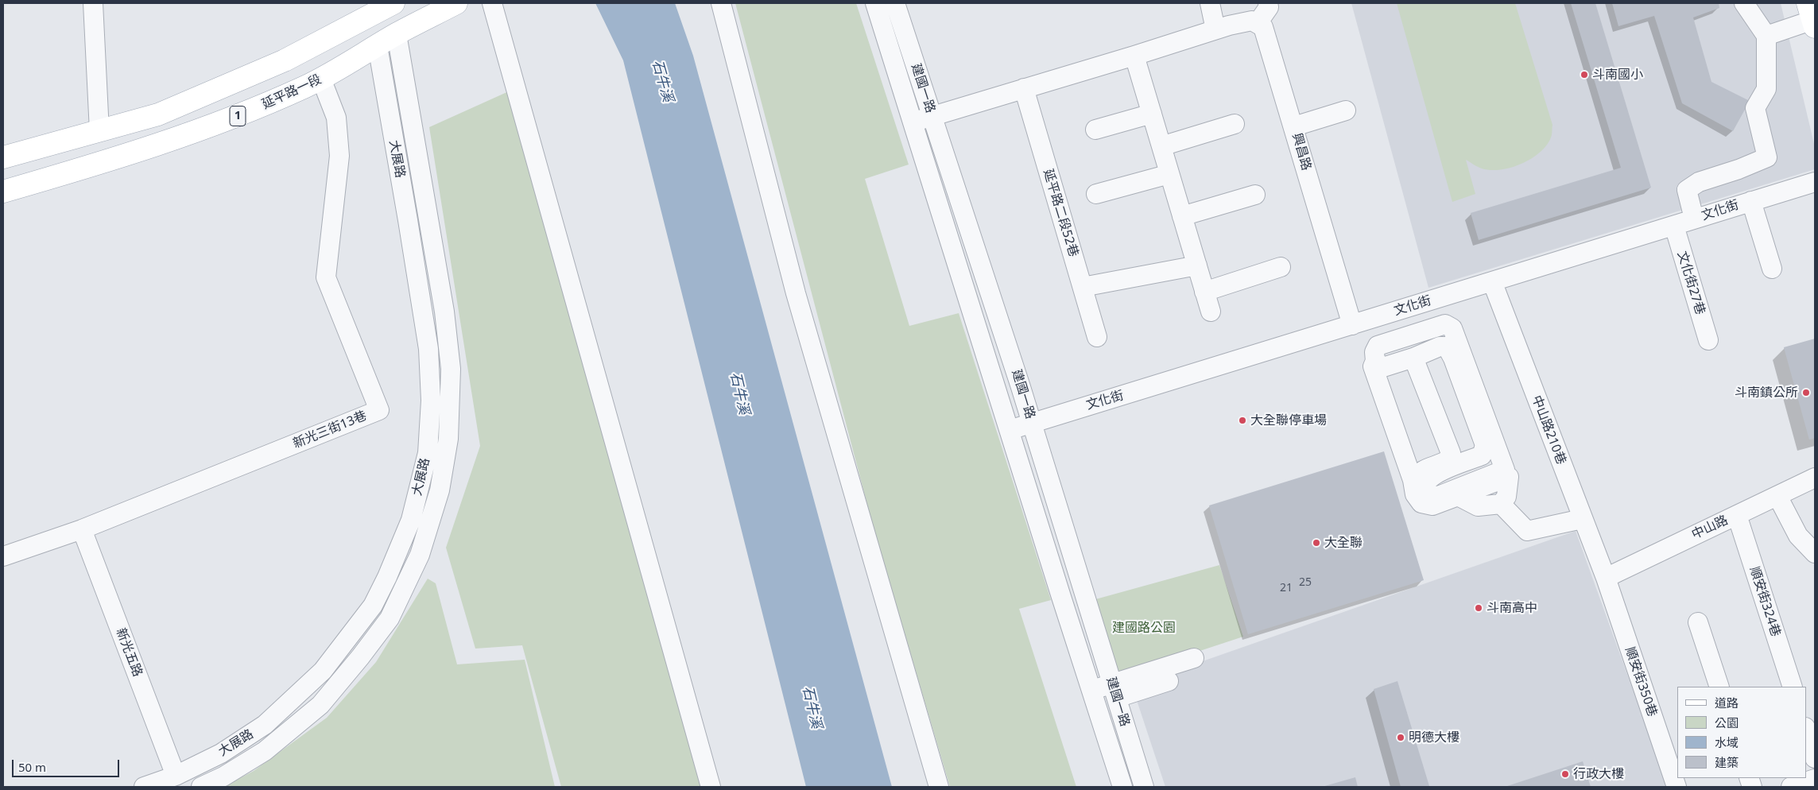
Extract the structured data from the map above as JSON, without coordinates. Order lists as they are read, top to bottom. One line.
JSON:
{"streets":{"main road":["延平路一段","1"],"street":["建國一路","興昌路","大展路","文化街","延平路二段52巷","文化街27巷","新光三街13巷","中山路210巷","中山路","順安街324巷","新光五路","順安街350巷"]},"crossings":[["建國一路","文化街"],["延平路一段","大展路"],["延平路一段","新光三街13巷"],["興昌路","文化街"],["大展路","新光五路"],["文化街","文化街27巷"],["文化街","中山路210巷"],["新光三街13巷","新光五路"],["中山路210巷","中山路"],["中山路210巷","順安街350巷"],["中山路","順安街324巷"],["中山路","順安街350巷"]],"water":["石牛溪"],"parks":["建國路公園"],"places":["斗南國小","斗南鎮公所","大全聯停車場","大全聯","斗南高中","明德大樓","行政大樓"],"house_numbers":["25","21"],"legend":["道路","公園","水域","建築"],"scale_bar":"50 m"}
